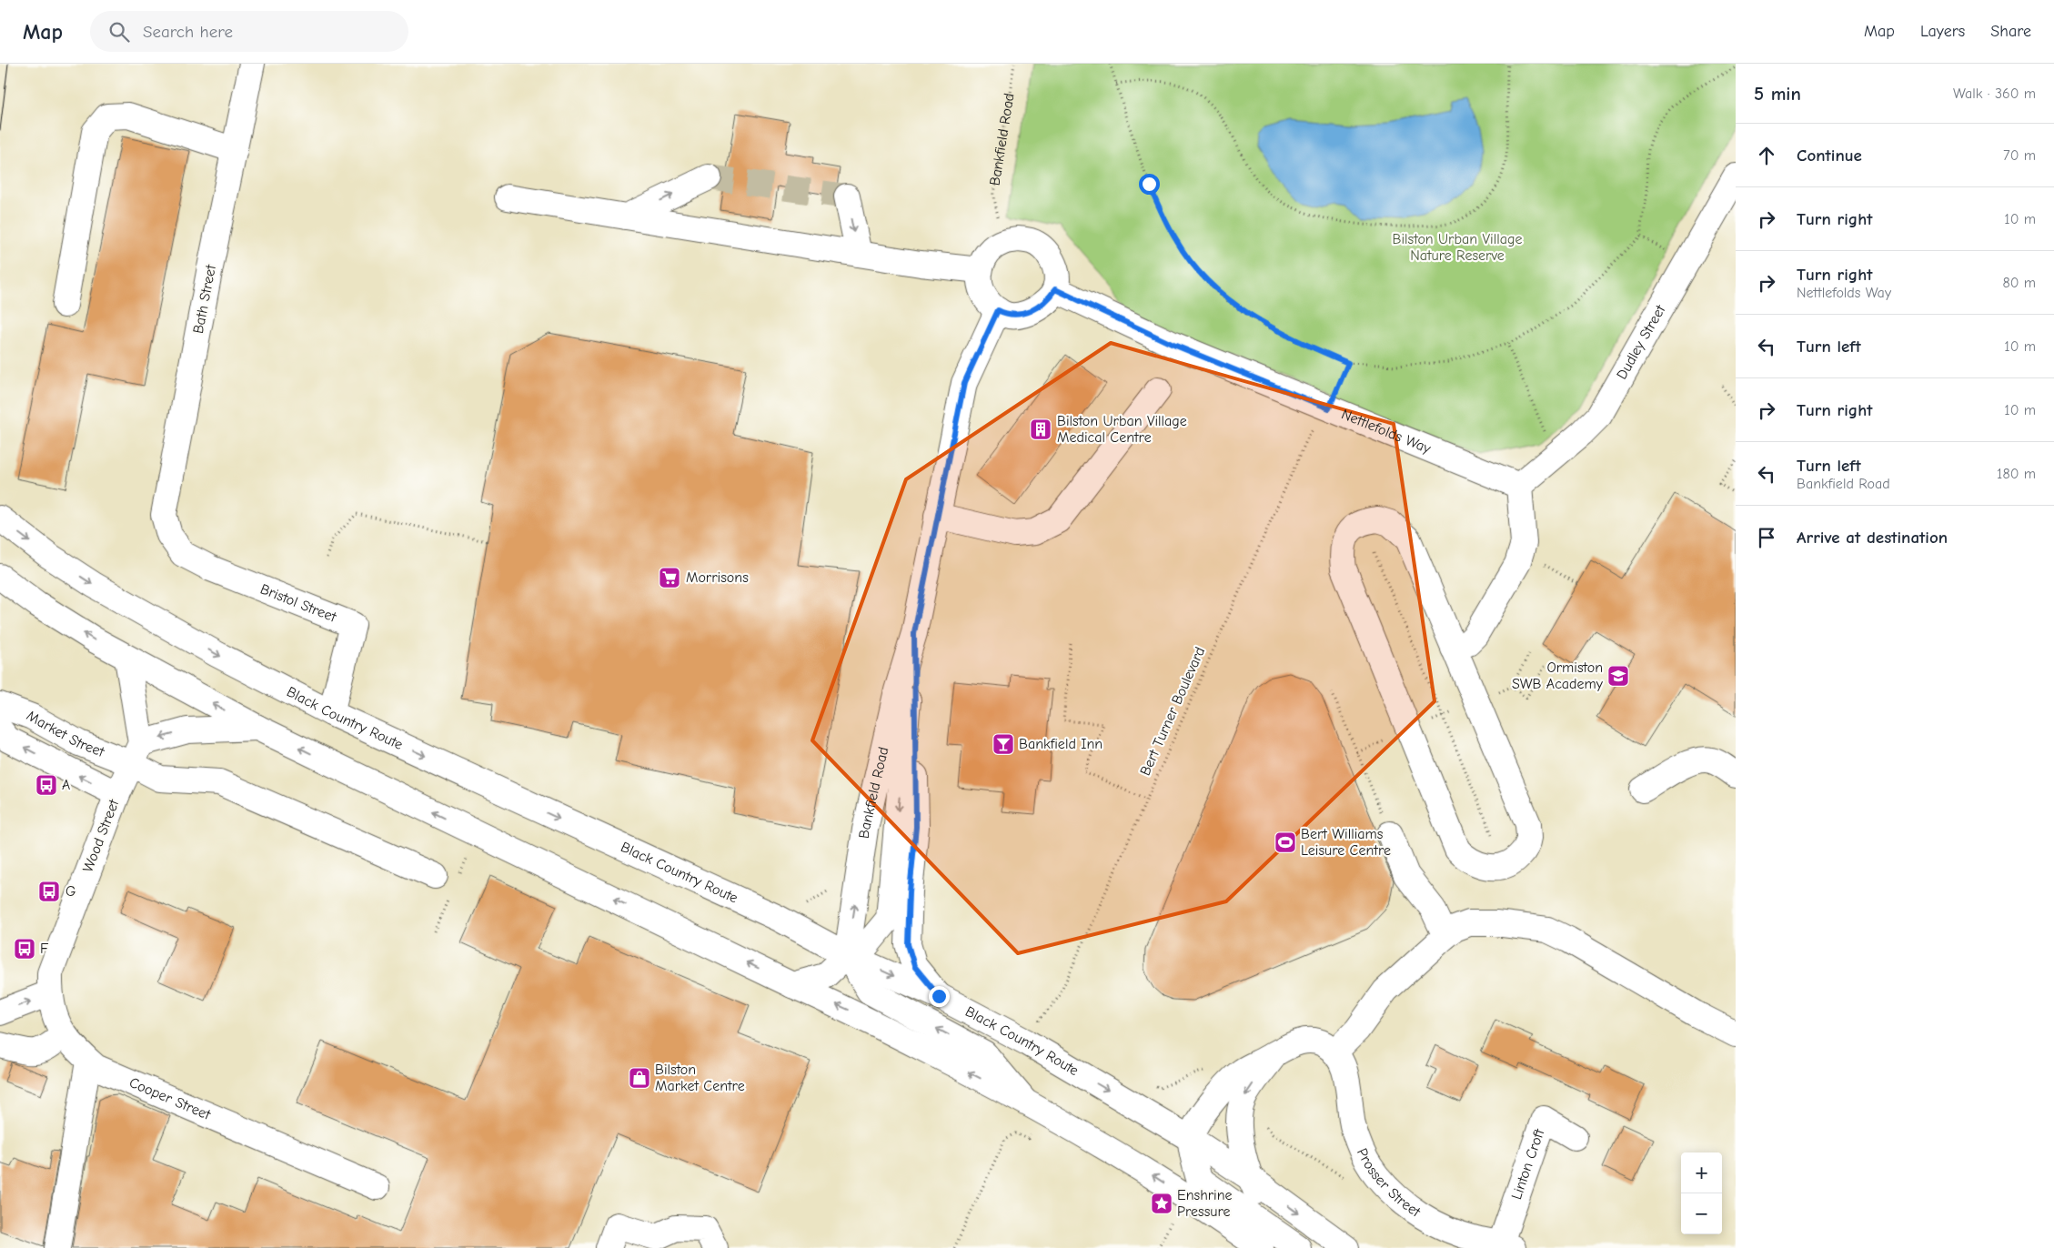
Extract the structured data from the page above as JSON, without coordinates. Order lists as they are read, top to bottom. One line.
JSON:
{"streets":{"main road":["Bankfield Road","Bath Street","Dudley Street","Nettlefolds Way","Bristol Street","Black Country Route","Market Street","Wood Street","Cooper Street","Linton Croft","Prosser Street"],"path":["Bert Turner Boulevard"]},"crossings":[["Bankfield Road","Nettlefolds Way"],["Bankfield Road","Black Country Route"],["Bath Street","Bristol Street"],["Dudley Street","Nettlefolds Way"],["Nettlefolds Way","Bert Turner Boulevard"],["Bristol Street","Black Country Route"],["Market Street","Wood Street"],["Wood Street","Cooper Street"],["Linton Croft","Prosser Street"]],"parks":["Bilston Urban Village Nature Reserve"],"places":{"building":["Bilston Urban Village Medical Centre"],"supermarket":["Morrisons"],"school or university":["Ormiston SWB Academy"],"bar":["Bankfield Inn"],"bus stop":["A","G","F"],"sports":["Bert Williams Leisure Centre"],"shop":["Bilston Market Centre"],"place":["Enshrine Pressure"]},"page":{"header":"Map","search":"Search here","nav":["Map","Layers","Share"],"heading":["5 min","Walk · 360 m"],"list":[["Continue","70 m"],["Turn right","10 m"],["Turn right","Nettlefolds Way","80 m"],["Turn left","10 m"],["Turn right","10 m"],["Turn left","Bankfield Road","180 m"],"Arrive at destination"],"map_buttons":["+","−"]}}
